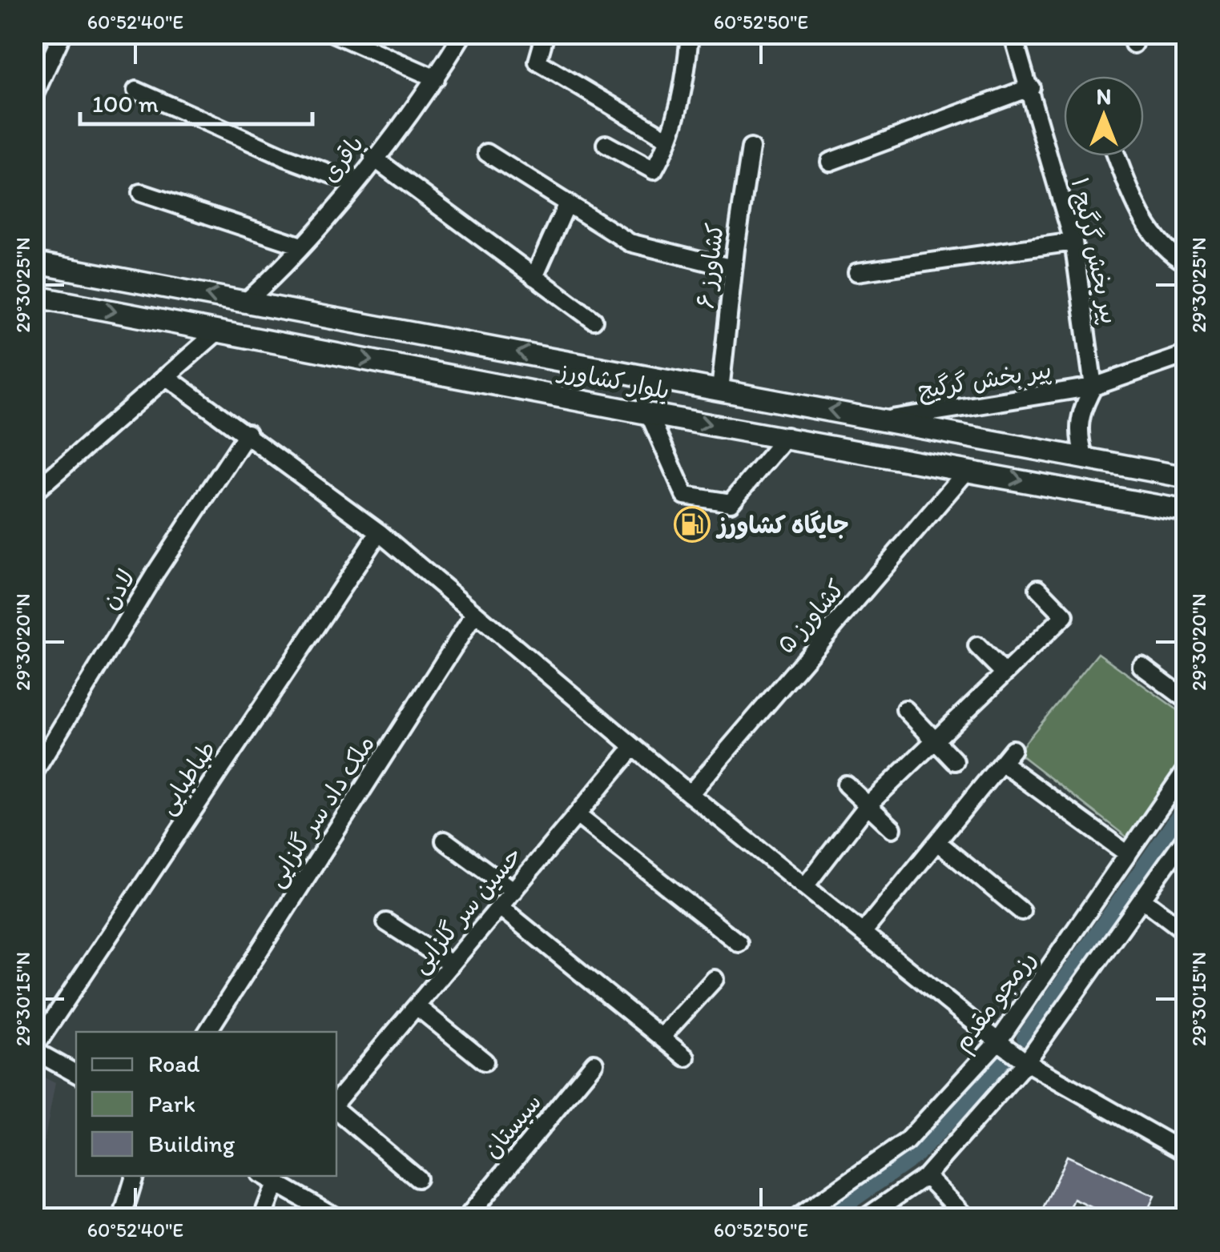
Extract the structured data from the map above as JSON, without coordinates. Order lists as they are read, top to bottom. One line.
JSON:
{"streets":{"main road":["بلوار کشاورز"],"street":["باقری","پیر بخش گرگیج ۱","کشاورز ۶","پیر بخش گرگیج","لادن","کشاورز ۵","طباطبایی","ملک داد سر گلزایی","حسین سر گلزایی","رزمجو مقدم","سیستان"]},"crossings":[["باقری","بلوار کشاورز"],["پیر بخش گرگیج ۱","پیر بخش گرگیج"],["کشاورز ۶","بلوار کشاورز"],["پیر بخش گرگیج","بلوار کشاورز"],["بلوار کشاورز","کشاورز ۵"]],"places":{"fuel station":["جایگاه کشاورز"]},"legend":["Road","Park","Building"],"scale_bar":"100 m","north":"top","coordinates":["60°52'40\"E","60°52'50\"E","29°30'25\"N","29°30'20\"N","29°30'15\"N"]}
